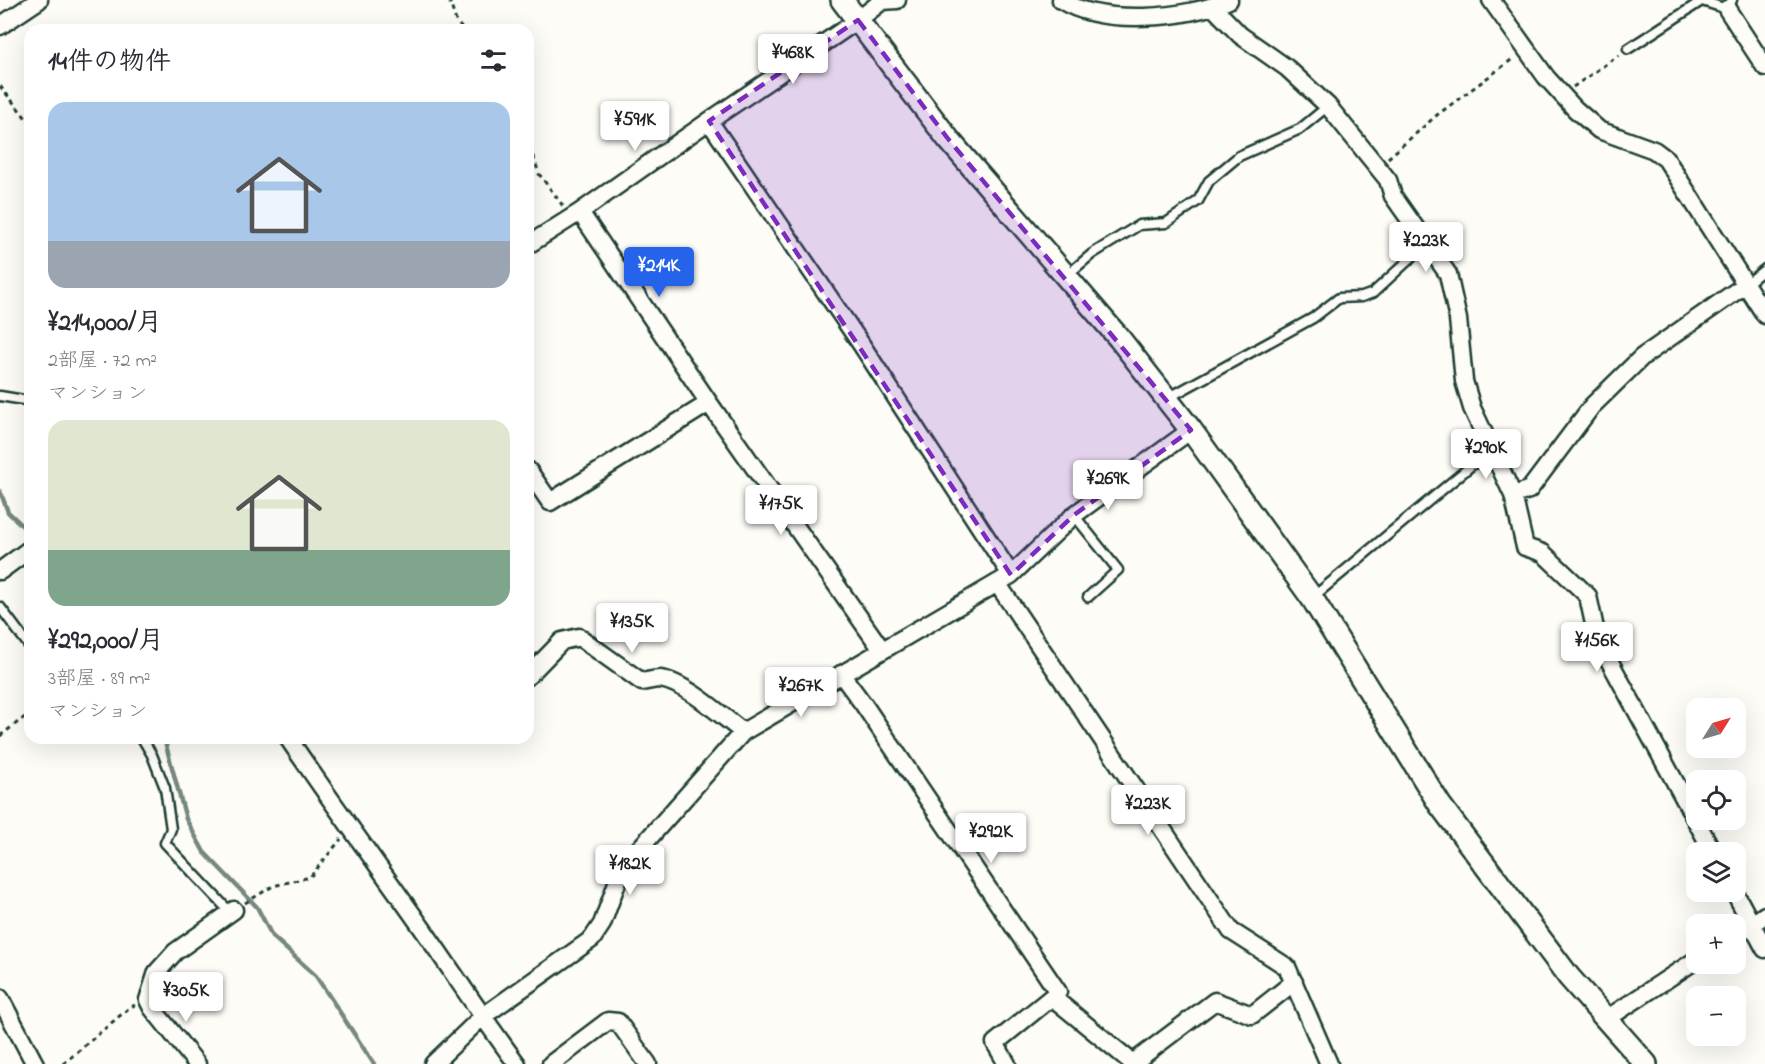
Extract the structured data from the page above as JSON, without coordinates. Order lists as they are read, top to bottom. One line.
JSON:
{"north":"top right","page":{"heading":"14件の物件","price":["¥468K","¥591K","¥223K","¥214K","¥290K","¥269K","¥175K","¥135K","¥156K","¥267K","¥223K","¥292K","¥182K","¥305K"],"list":[{"name":"¥214,000/月","note":"2部屋 · 72 m² · マンション"},{"name":"¥292,000/月","note":"3部屋 · 89 m² · マンション"}],"map_buttons":["+","−"]}}
